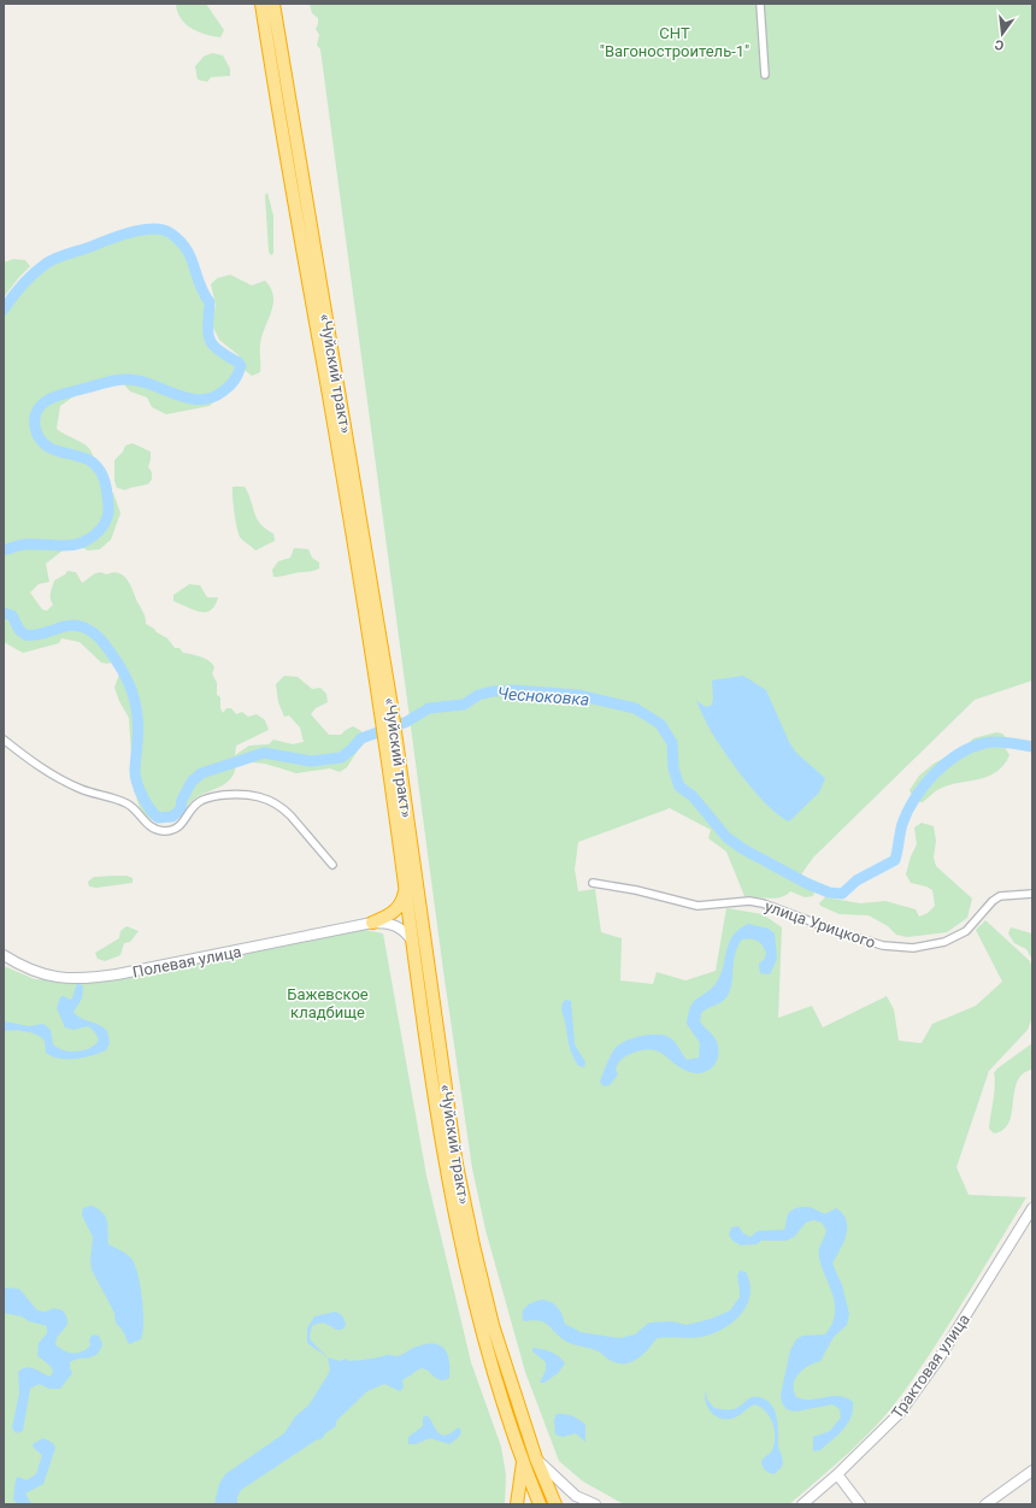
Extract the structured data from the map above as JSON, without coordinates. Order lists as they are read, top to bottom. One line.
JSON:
{"streets":{"highway":["«Чуйский тракт»"],"street":["улица Урицкого","Полевая улица","Трактовая улица"]},"crossings":[["«Чуйский тракт»","Полевая улица"]],"water":["Чесноковка"],"parks":["СНТ \"Вагоностроитель-1\"","Бажевское кладбище"],"north":"bottom"}
